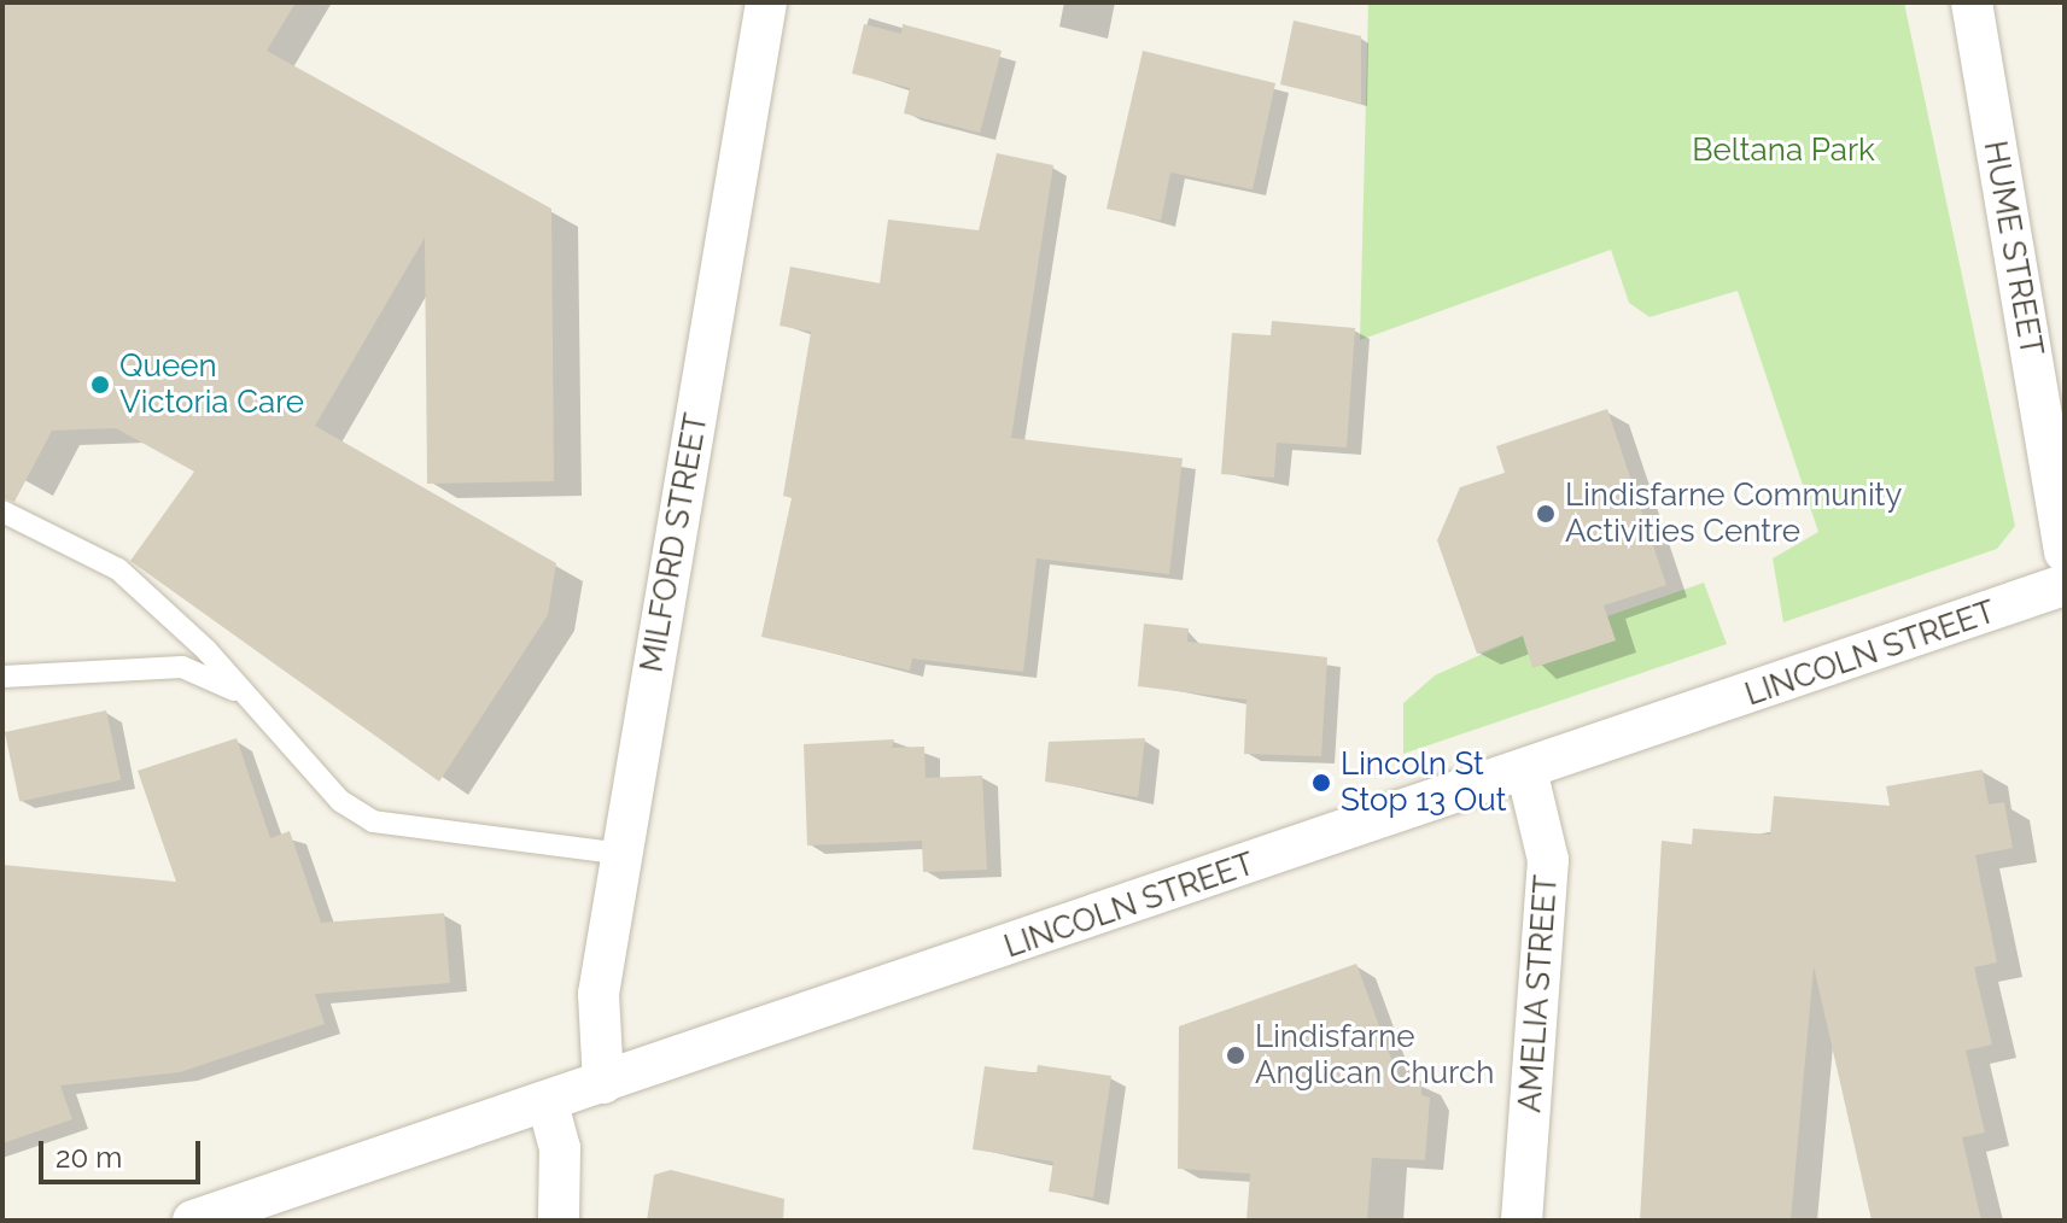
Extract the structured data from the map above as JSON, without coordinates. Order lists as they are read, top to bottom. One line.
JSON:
{"streets":{"street":["HUME STREET","MILFORD STREET","LINCOLN STREET","AMELIA STREET"]},"crossings":[["MILFORD STREET","LINCOLN STREET"],["LINCOLN STREET","AMELIA STREET"]],"parks":["Beltana Park"],"places":["Queen Victoria Care","Lindisfarne Community Activities Centre","Lincoln St Stop 13 Out","Lindisfarne Anglican Church"],"scale_bar":"20 m"}
